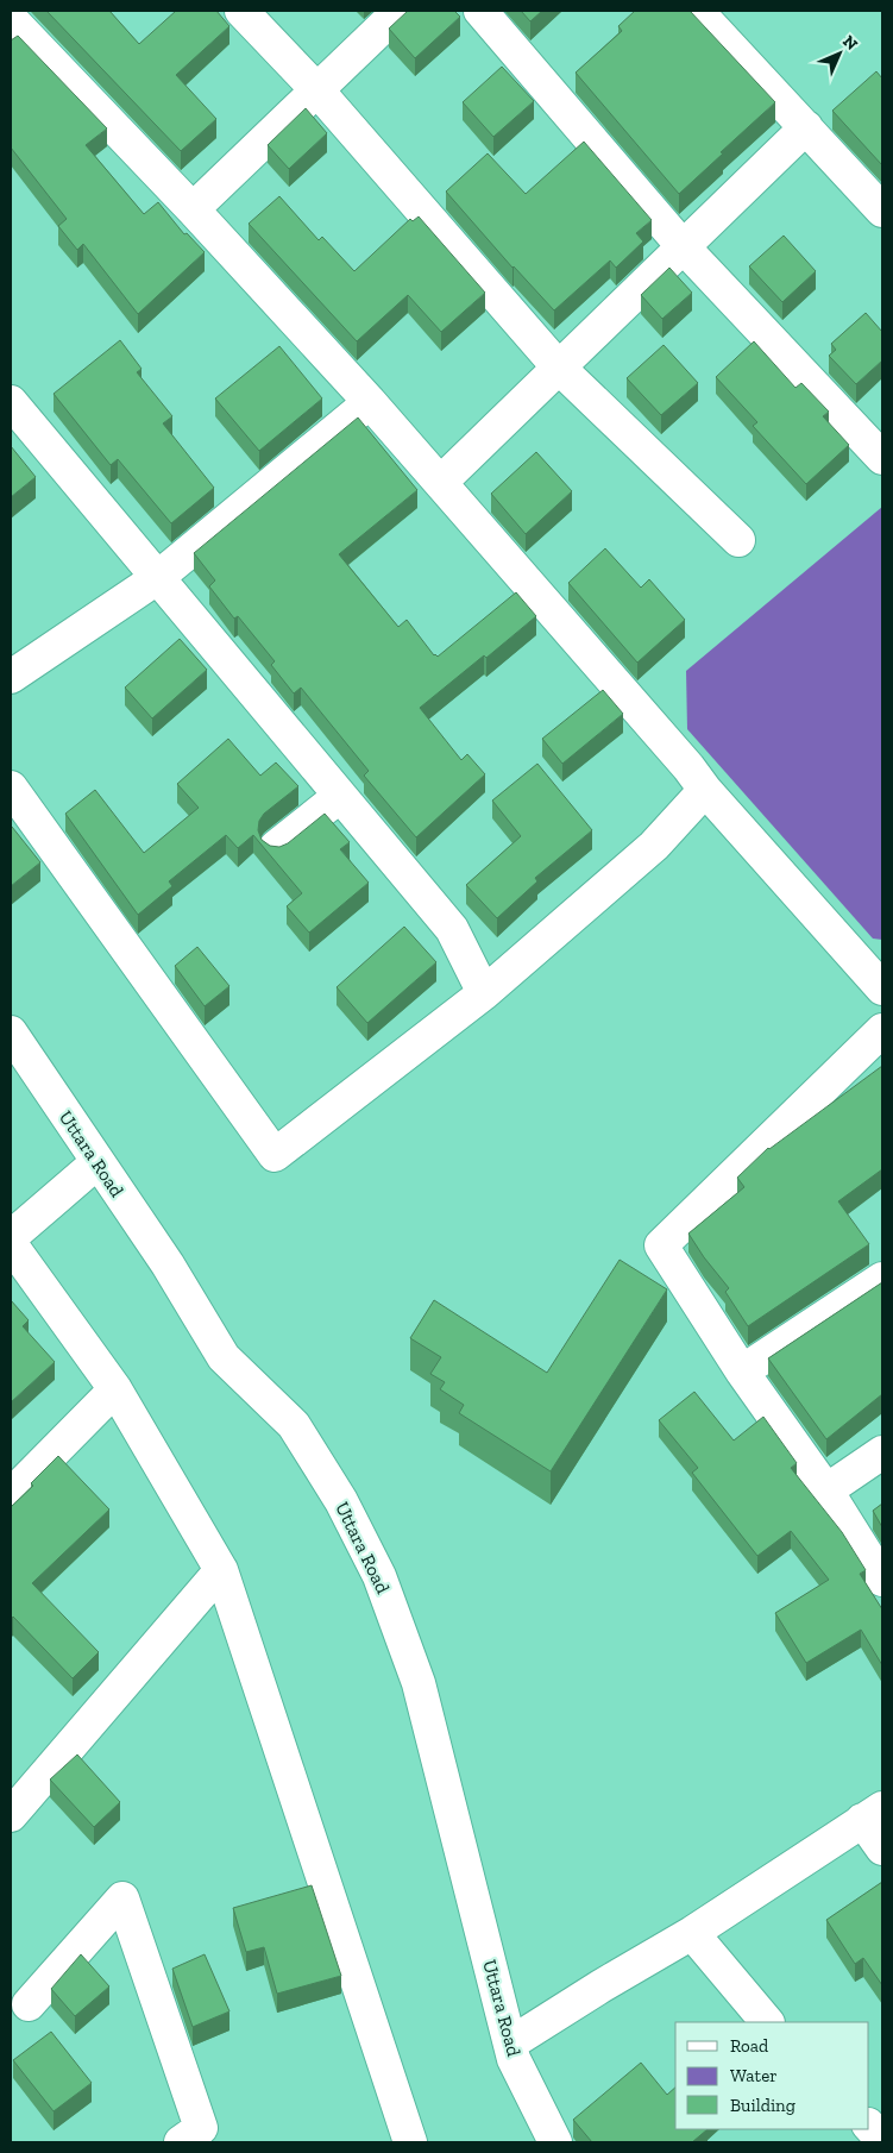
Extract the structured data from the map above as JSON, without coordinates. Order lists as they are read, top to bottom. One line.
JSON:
{"streets":{"street":["Uttara Road"]},"legend":["Road","Water","Building"],"north":"top right"}
